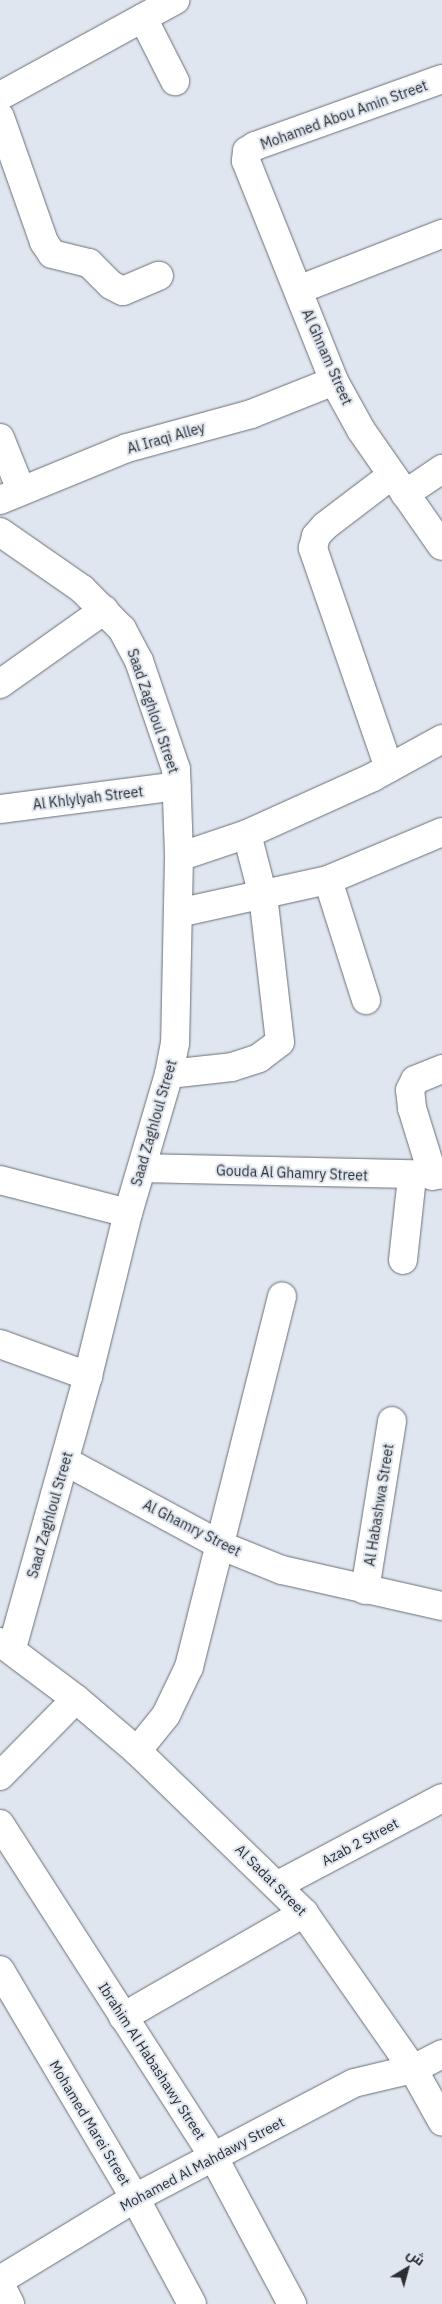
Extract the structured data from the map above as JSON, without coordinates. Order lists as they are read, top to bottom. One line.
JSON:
{"streets":{"street":["Mohamed Abou Amin Street","Al Ghnam Street","Al Iraqi Alley","Saad Zaghloul Street","Al Khlylyah Street","Gouda Al Ghamry Street","Al Habashwa Street","Al Ghamry Street","Azab 2 Street","Al Sadat Street","Ibrahim Al Habashawy Street","Mohamed Marei Street","Mohamed Al Mahdawy Street"]},"crossings":[["Mohamed Abou Amin Street","Al Ghnam Street"],["Al Ghnam Street","Al Iraqi Alley"],["Saad Zaghloul Street","Al Khlylyah Street"],["Saad Zaghloul Street","Gouda Al Ghamry Street"],["Saad Zaghloul Street","Al Ghamry Street"],["Saad Zaghloul Street","Al Sadat Street"],["Al Habashwa Street","Al Ghamry Street"],["Azab 2 Street","Al Sadat Street"],["Al Sadat Street","Mohamed Al Mahdawy Street"],["Ibrahim Al Habashawy Street","Mohamed Al Mahdawy Street"],["Mohamed Marei Street","Mohamed Al Mahdawy Street"]],"north":"top right"}
